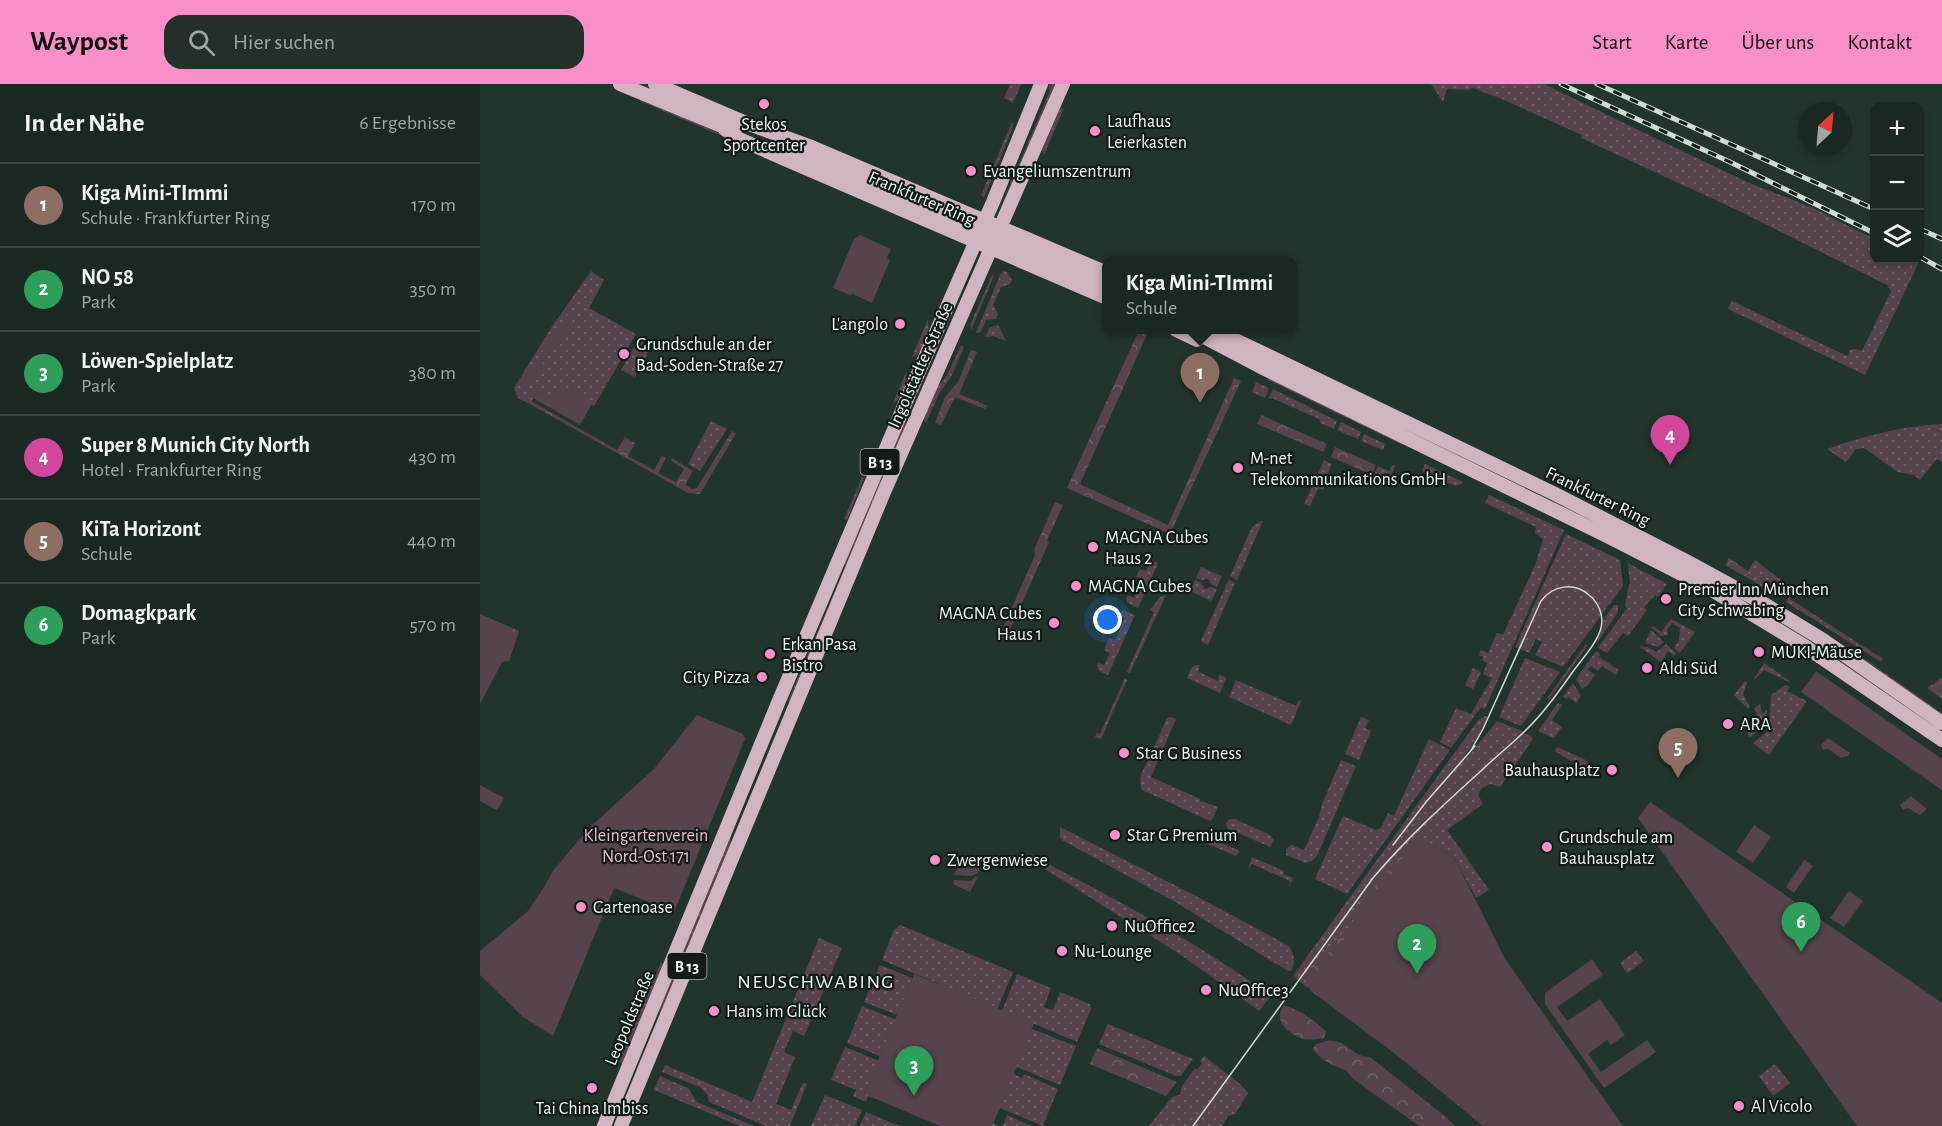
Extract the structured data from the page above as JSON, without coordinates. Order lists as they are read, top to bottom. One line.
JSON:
{"streets":{"main road":["Frankfurter Ring","Ingolstädter Straße","B 13","Leopoldstraße"]},"crossings":[["Frankfurter Ring","Ingolstädter Straße"],["Ingolstädter Straße","Leopoldstraße"]],"districts":["NEUSCHWABING"],"parks":["Kleingartenverein Nord-Ost 171"],"places":["Stekos Sportcenter","Laufhaus Leierkasten","Evangeliumszentrum","L'angolo","Grundschule an der Bad-Soden-Straße 27","M-net Telekommunikations GmbH","MAGNA Cubes Haus 2","MAGNA Cubes","Premier Inn München City Schwabing","MAGNA Cubes Haus 1","MUKI-Mäuse","Erkan Pasa Bistro","Aldi Süd","City Pizza","ARA","Star G Business","Bauhausplatz","Star G Premium","Grundschule am Bauhausplatz","Zwergenwiese","Gartenoase","NuOffice2","Nu-Lounge","NuOffice3","Hans im Glück","Tai China Imbiss","Al Vicolo"],"north":"top right","page":{"header":"Waypost","search":"Hier suchen","nav":["Start","Karte","Über uns","Kontakt"],"heading":["In der Nähe","6 Ergebnisse"],"map_buttons":["+","−"],"list":[{"mark":"1","name":"Kiga Mini-TImmi","note":"Schule · Frankfurter Ring","value":"170 m"},{"mark":"2","name":"NO 58","note":"Park","value":"350 m"},{"mark":"3","name":"Löwen-Spielplatz","note":"Park","value":"380 m"},{"mark":"4","name":"Super 8 Munich City North","note":"Hotel · Frankfurter Ring","value":"430 m"},{"mark":"5","name":"KiTa Horizont","note":"Schule","value":"440 m"},{"mark":"6","name":"Domagkpark","note":"Park","value":"570 m"}],"popup":["Kiga Mini-TImmi","Schule"],"pins":["1","4","5","6","2","3"]}}
